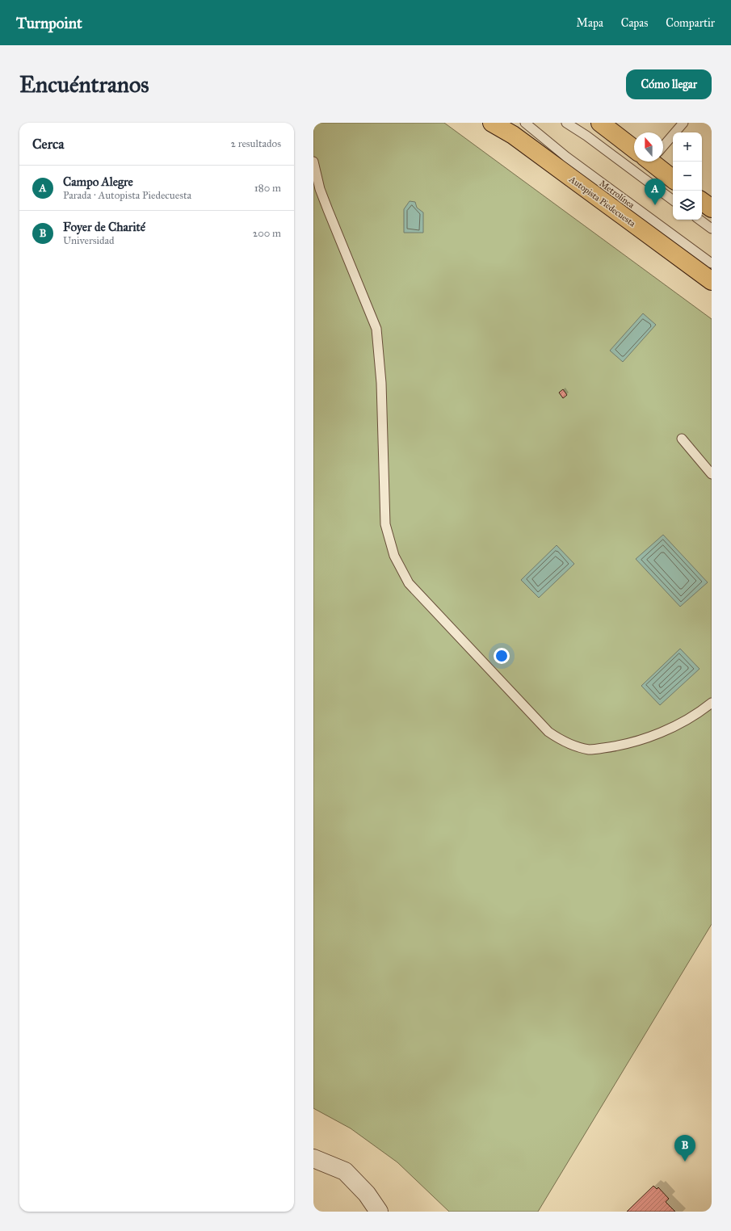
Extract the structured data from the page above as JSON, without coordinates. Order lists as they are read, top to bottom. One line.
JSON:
{"streets":{"highway":["Autopista Piedecuesta"],"lane":["Metrolínea"]},"north":"top","page":{"header":"Turnpoint","nav":["Mapa","Capas","Compartir"],"buttons":"Cómo llegar","title":"Encuéntranos","heading":["Cerca","2 resultados"],"map_buttons":["+","−"],"list":[{"mark":"A","name":"Campo Alegre","note":"Parada · Autopista Piedecuesta","value":"180 m"},{"mark":"B","name":"Foyer de Charité","note":"Universidad","value":"200 m"}],"pins":["A","B"]}}
